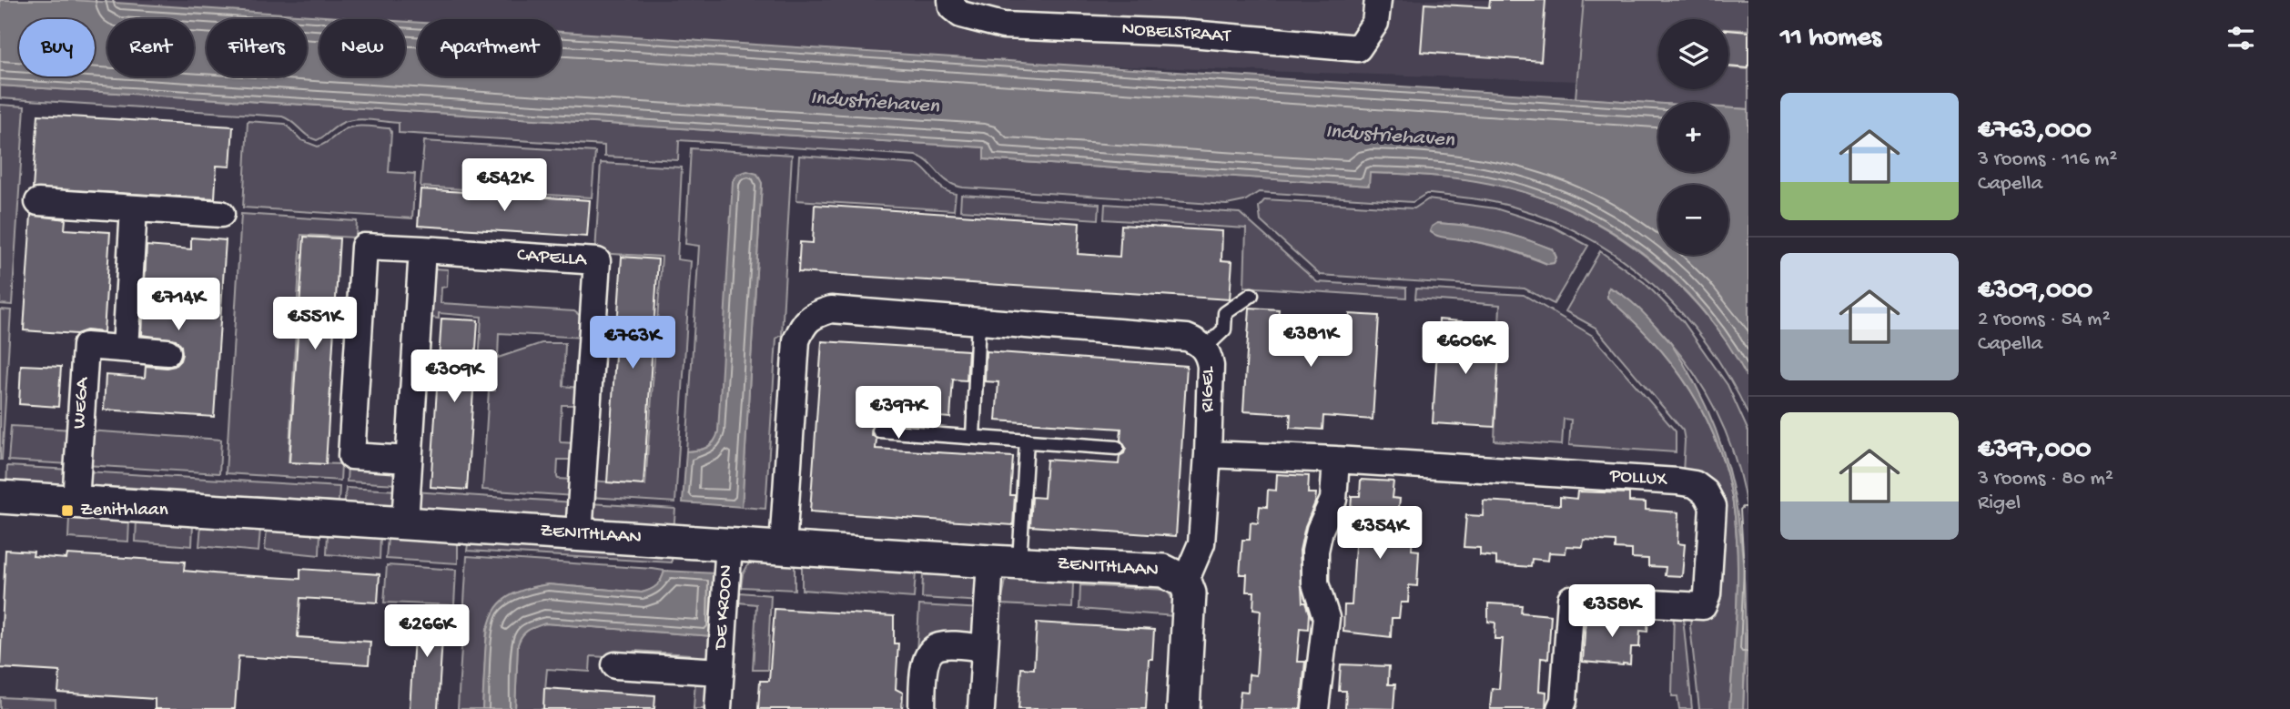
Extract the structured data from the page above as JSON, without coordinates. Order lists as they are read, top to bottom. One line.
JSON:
{"streets":{"street":["NOBELSTRAAT","CAPELLA","RIGEL","WEGA","POLLUX","ZENITHLAAN","DE KROON"]},"crossings":[["CAPELLA","ZENITHLAAN"],["RIGEL","POLLUX"],["RIGEL","ZENITHLAAN"],["WEGA","ZENITHLAAN"],["ZENITHLAAN","DE KROON"]],"water":["Industriehaven"],"places":{"transit":["Zenithlaan"]},"page":{"heading":"11 homes","map_buttons":["+","−"],"chip":["Buy","Rent","Filters","New","Apartment"],"list":[{"name":"€763,000","note":"3 rooms · 116 m² · Capella"},{"name":"€309,000","note":"2 rooms · 54 m² · Capella"},{"name":"€397,000","note":"3 rooms · 80 m² · Rigel"}],"price":["€542K","€714K","€551K","€381K","€763K","€606K","€309K","€397K","€354K","€358K","€266K"]}}
